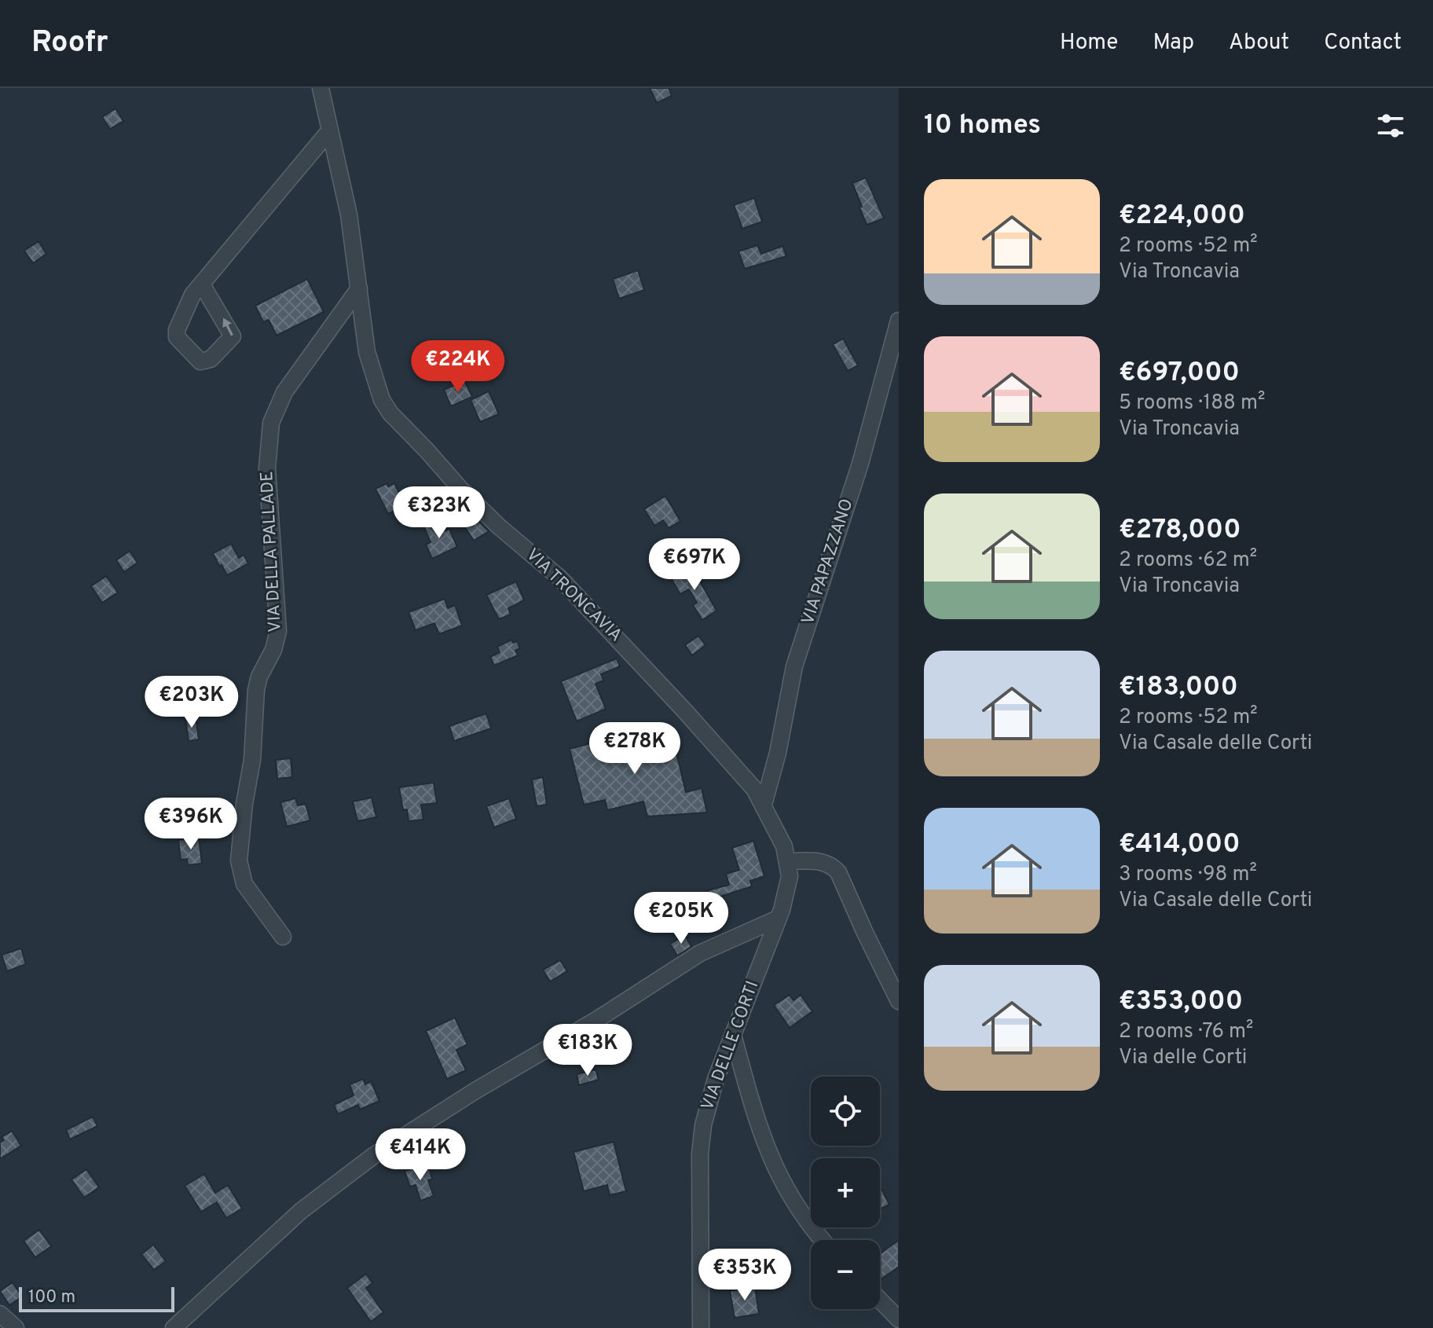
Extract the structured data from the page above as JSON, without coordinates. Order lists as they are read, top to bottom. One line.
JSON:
{"streets":{"street":["VIA DELLA PALLADE","VIA PAPAZZANO","VIA TRONCAVIA","VIA DELLE CORTI"]},"crossings":[["VIA DELLA PALLADE","VIA TRONCAVIA"],["VIA PAPAZZANO","VIA TRONCAVIA"],["VIA TRONCAVIA","VIA DELLE CORTI"]],"scale_bar":"100 m","page":{"header":"Roofr","nav":["Home","Map","About","Contact"],"heading":"10 homes","list":[{"name":"€224,000","note":"2 rooms · 52 m² · Via Troncavia"},{"name":"€697,000","note":"5 rooms · 188 m² · Via Troncavia"},{"name":"€278,000","note":"2 rooms · 62 m² · Via Troncavia"},{"name":"€183,000","note":"2 rooms · 52 m² · Via Casale delle Corti"},{"name":"€414,000","note":"3 rooms · 98 m² · Via Casale delle Corti"},{"name":"€353,000","note":"2 rooms · 76 m² · Via delle Corti"}],"price":["€224K","€323K","€697K","€203K","€278K","€396K","€205K","€183K","€414K","€353K"],"map_buttons":["+","−"],"scale":"100 m"}}
